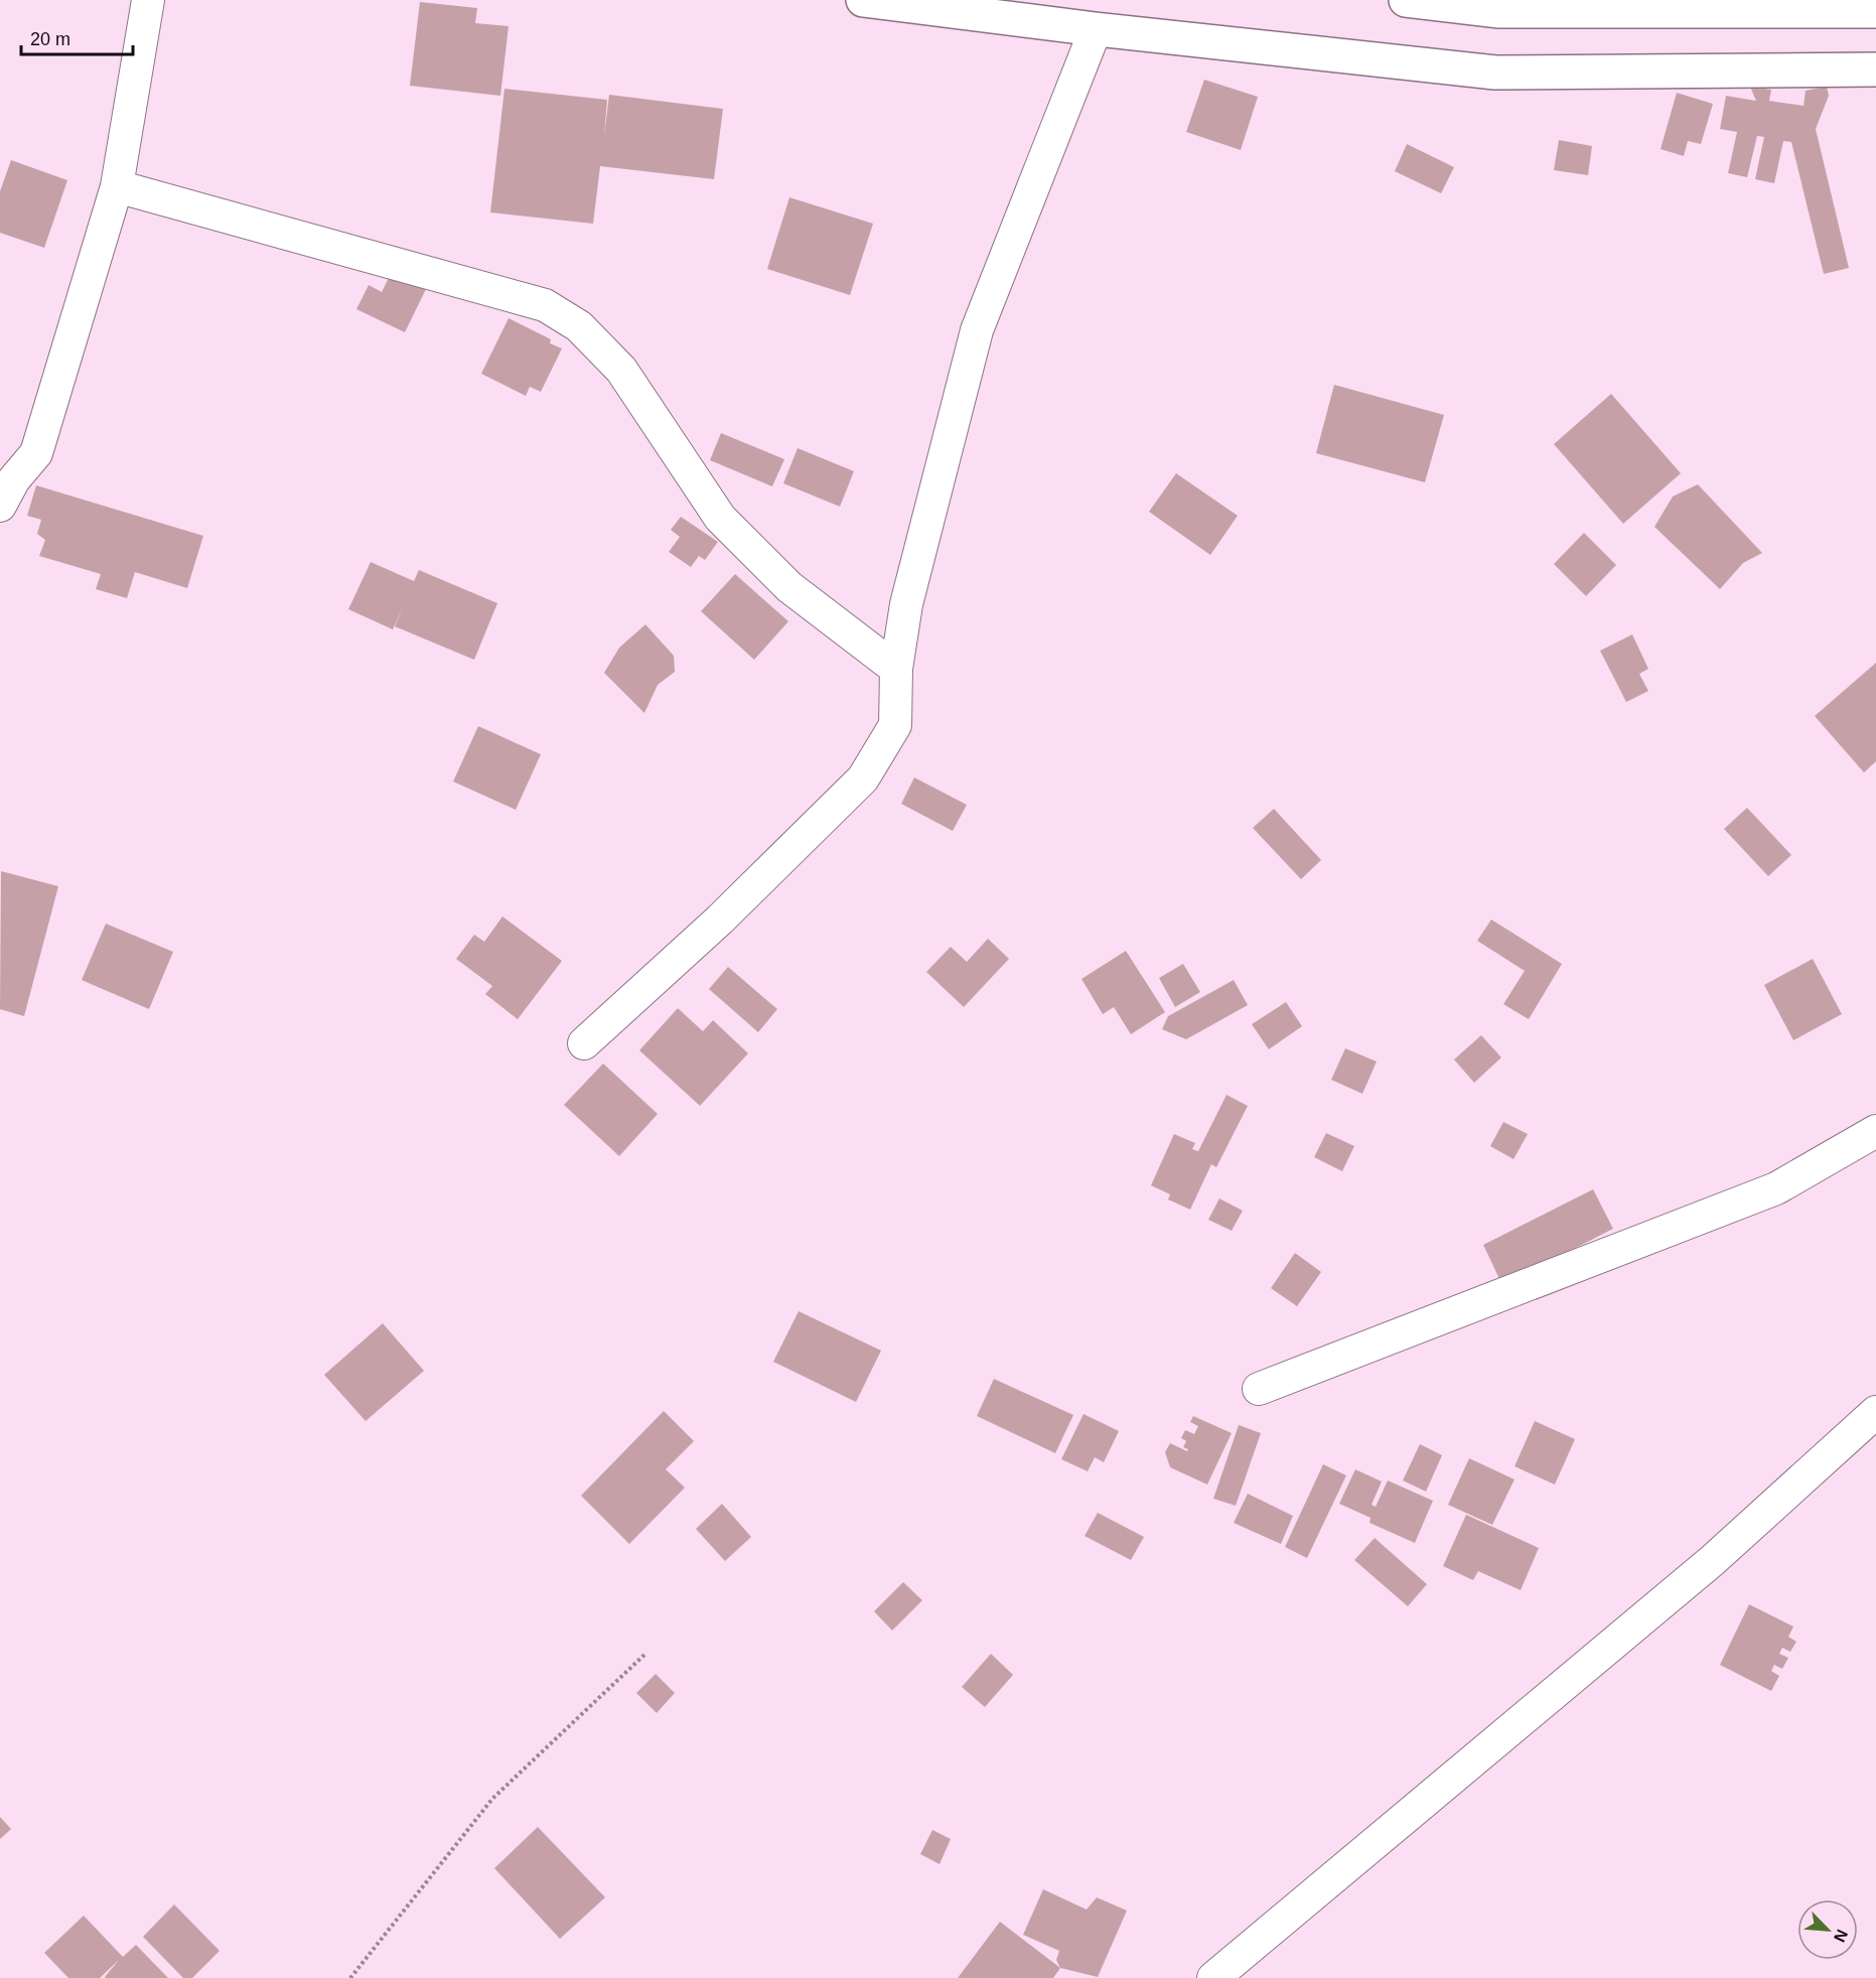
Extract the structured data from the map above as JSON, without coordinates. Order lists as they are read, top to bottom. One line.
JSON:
{"scale_bar":"20 m","north":"bottom right"}
